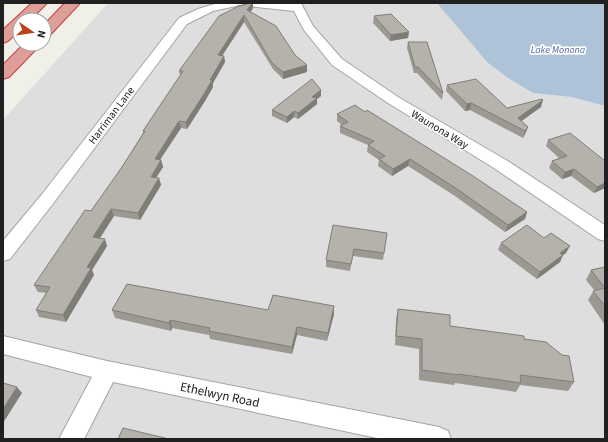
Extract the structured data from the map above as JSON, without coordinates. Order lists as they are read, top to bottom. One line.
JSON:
{"streets":{"street":["Harriman Lane","Waunona Way","Ethelwyn Road"]},"water":["Lake Monona"],"north":"right"}
